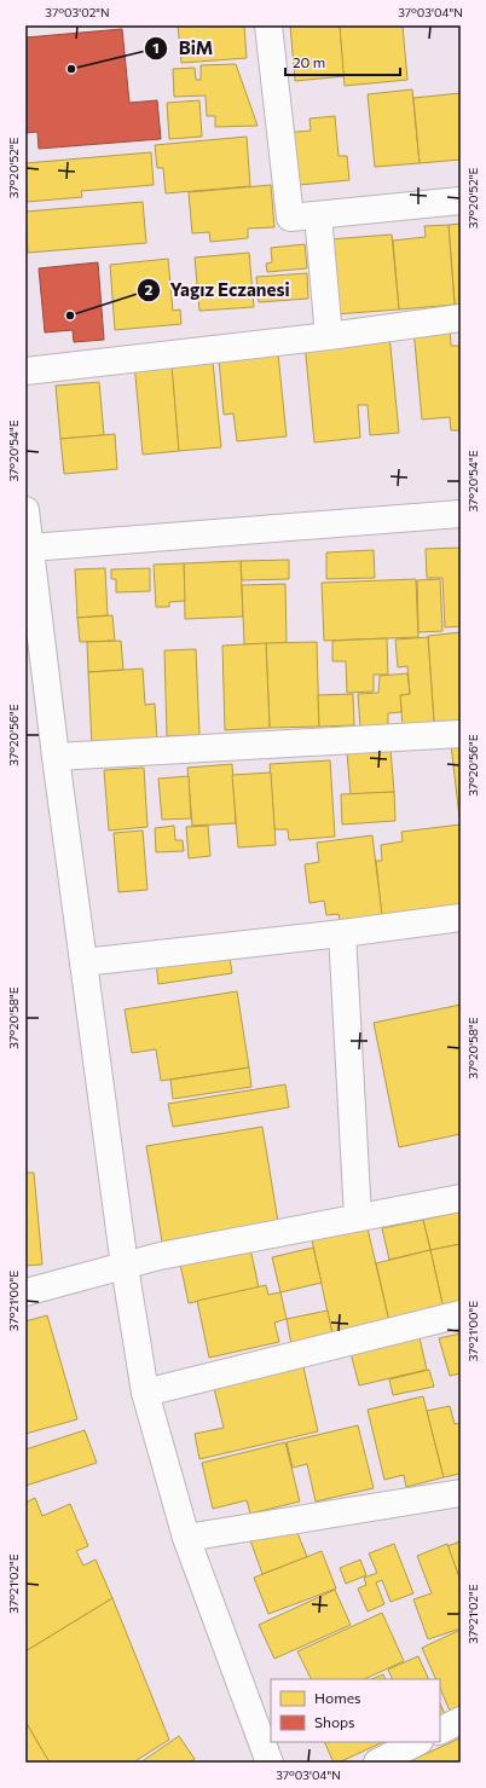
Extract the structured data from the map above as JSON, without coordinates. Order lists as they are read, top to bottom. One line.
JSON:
{"places":["BiM","Yagız Eczanesi"],"legend":["Homes","Shops"],"scale_bar":"20 m","coordinates":["37°03'02\"N","37°03'04\"N","37°20'52\"E","37°20'54\"E","37°20'56\"E","37°20'58\"E","37°21'00\"E","37°21'02\"E"]}
